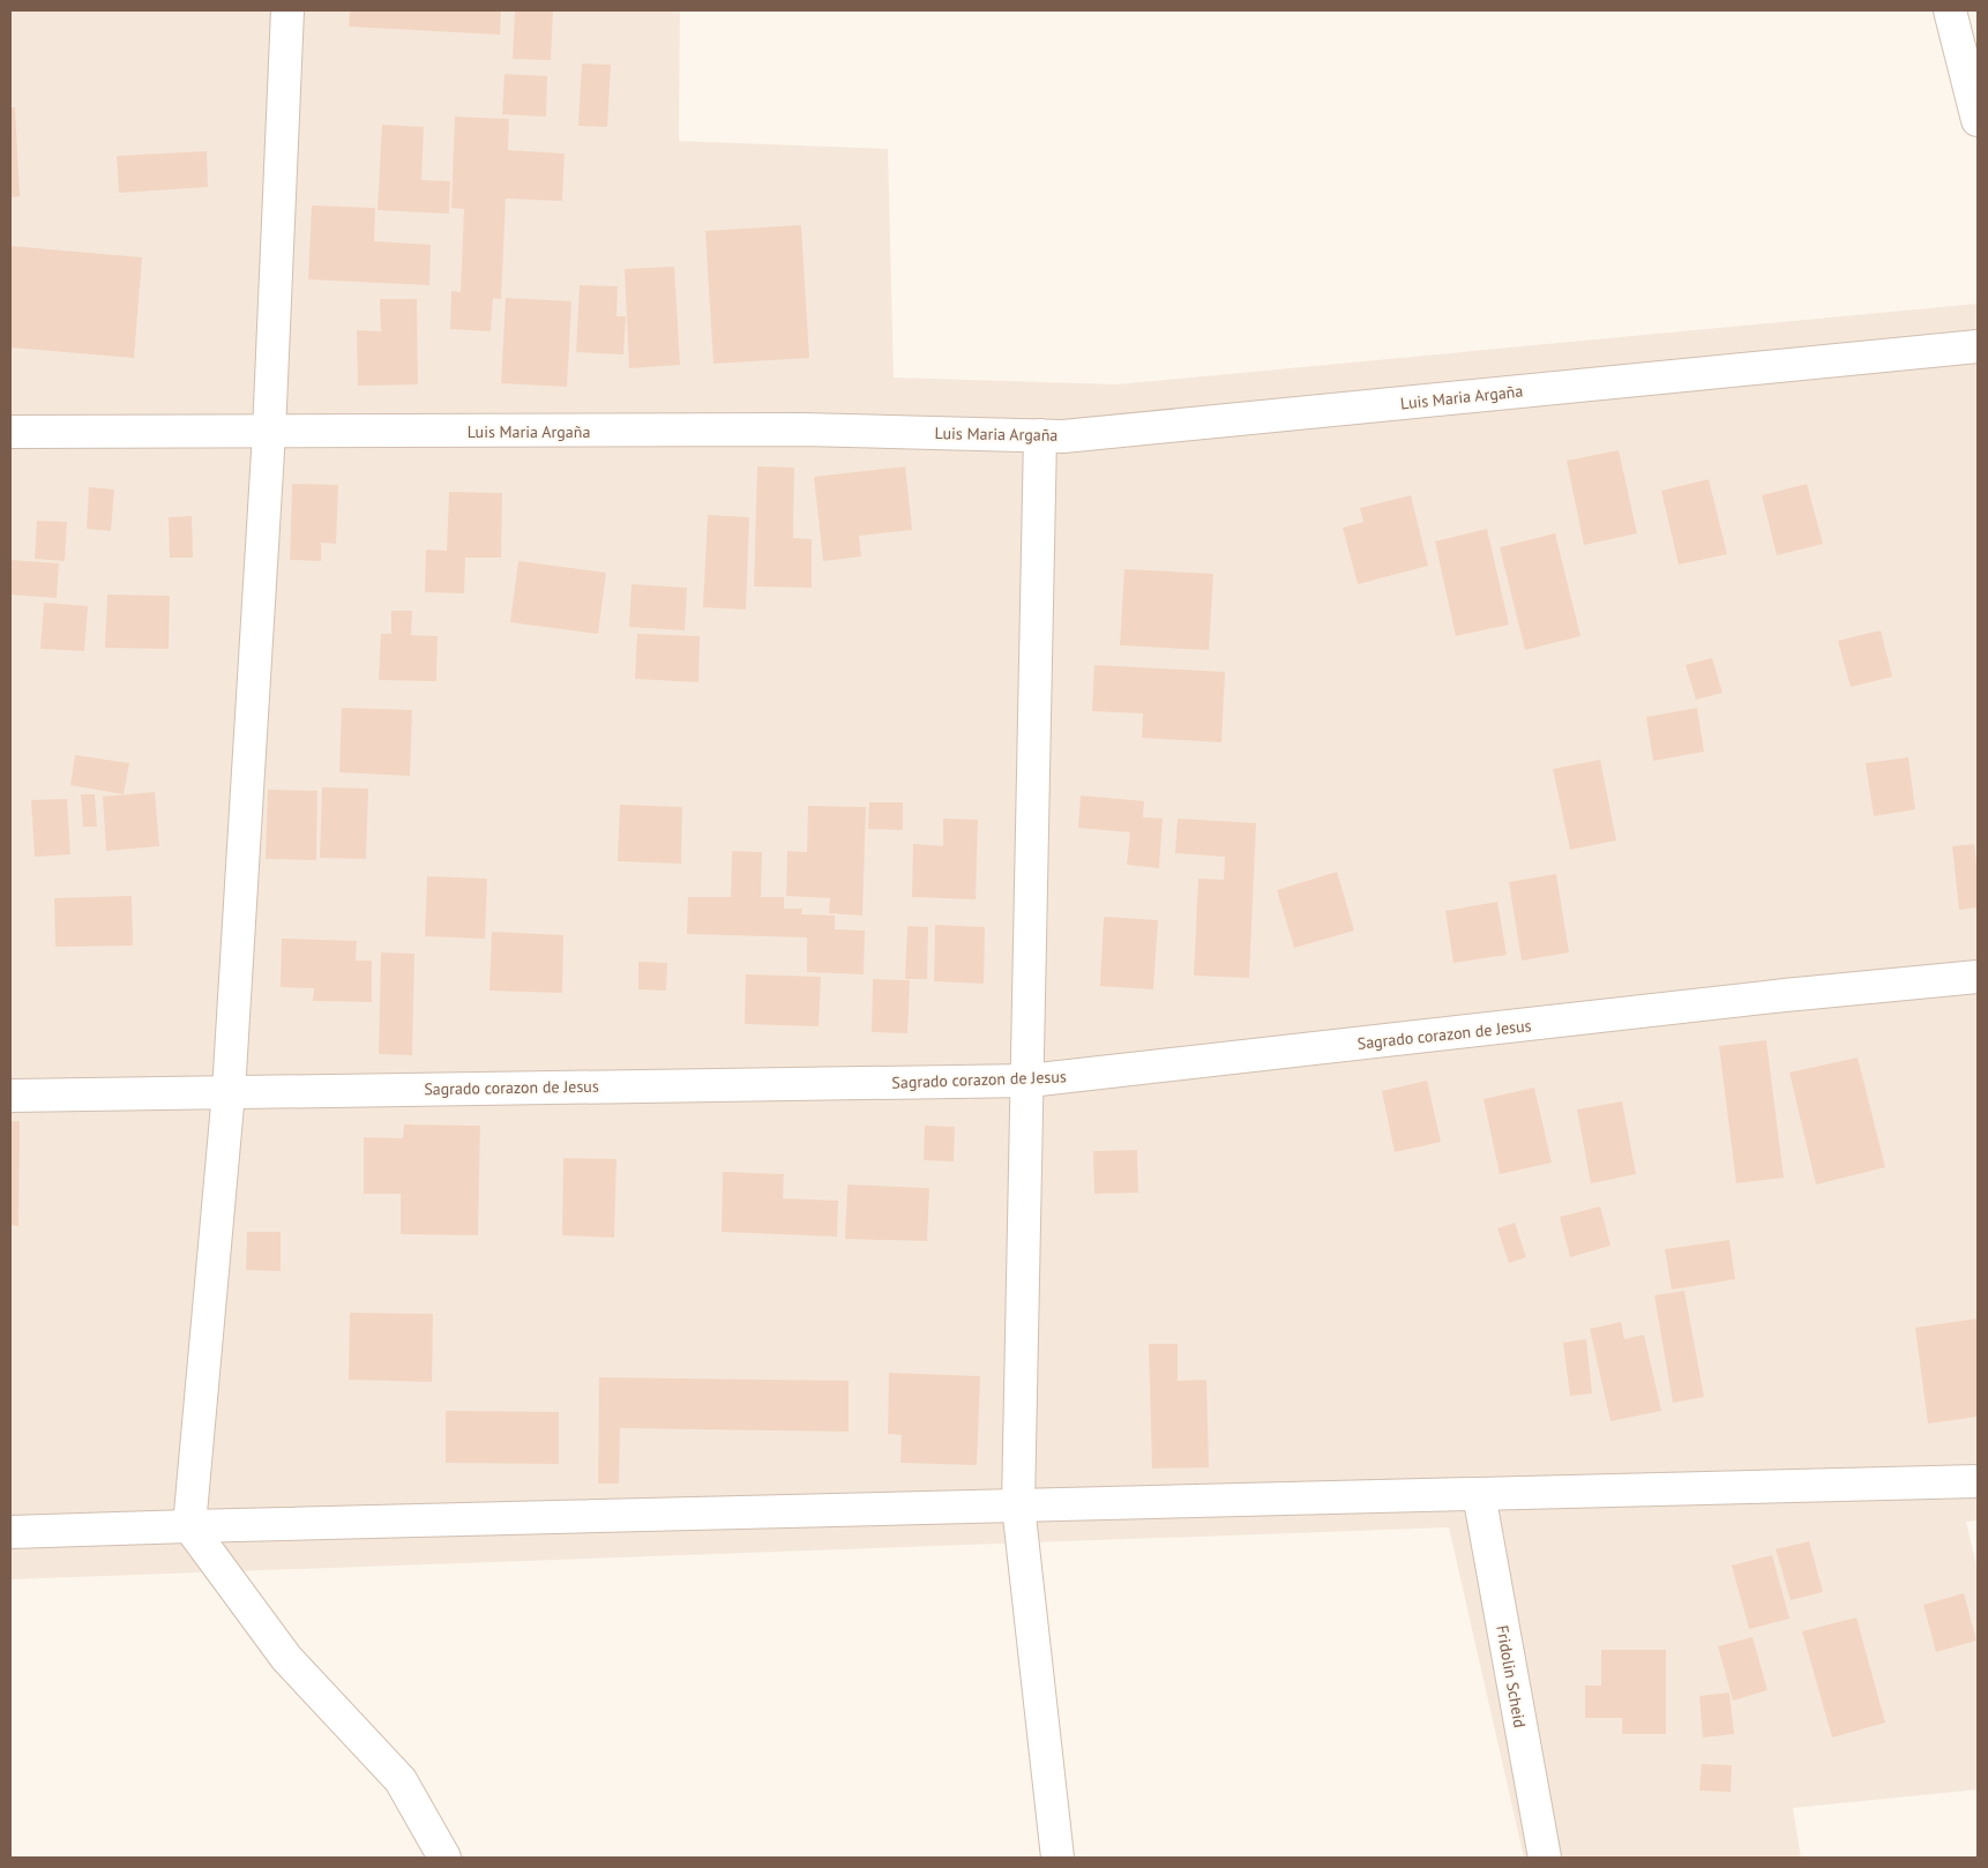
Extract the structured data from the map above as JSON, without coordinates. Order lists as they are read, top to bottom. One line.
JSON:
{"streets":{"street":["Luis Maria Argaña","Sagrado corazon de Jesus","Fridolin Scheid"]}}
